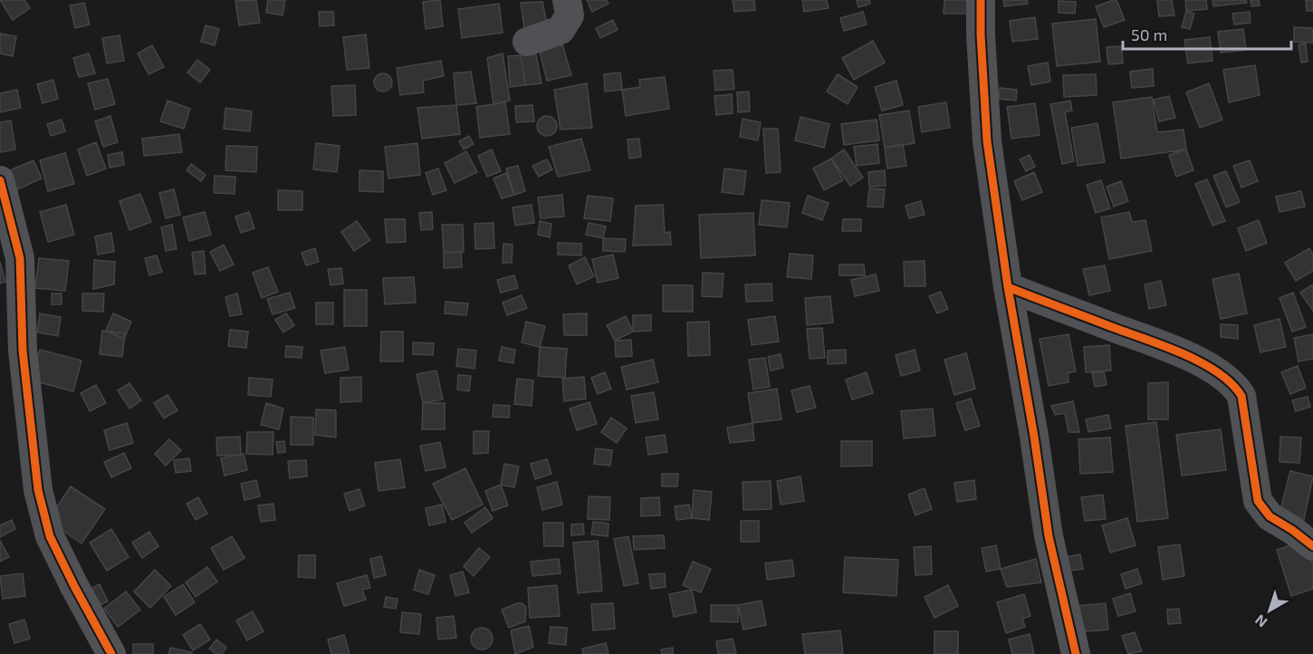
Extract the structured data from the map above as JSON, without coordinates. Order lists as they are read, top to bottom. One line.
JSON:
{"scale_bar":"50 m","north":"bottom left"}
